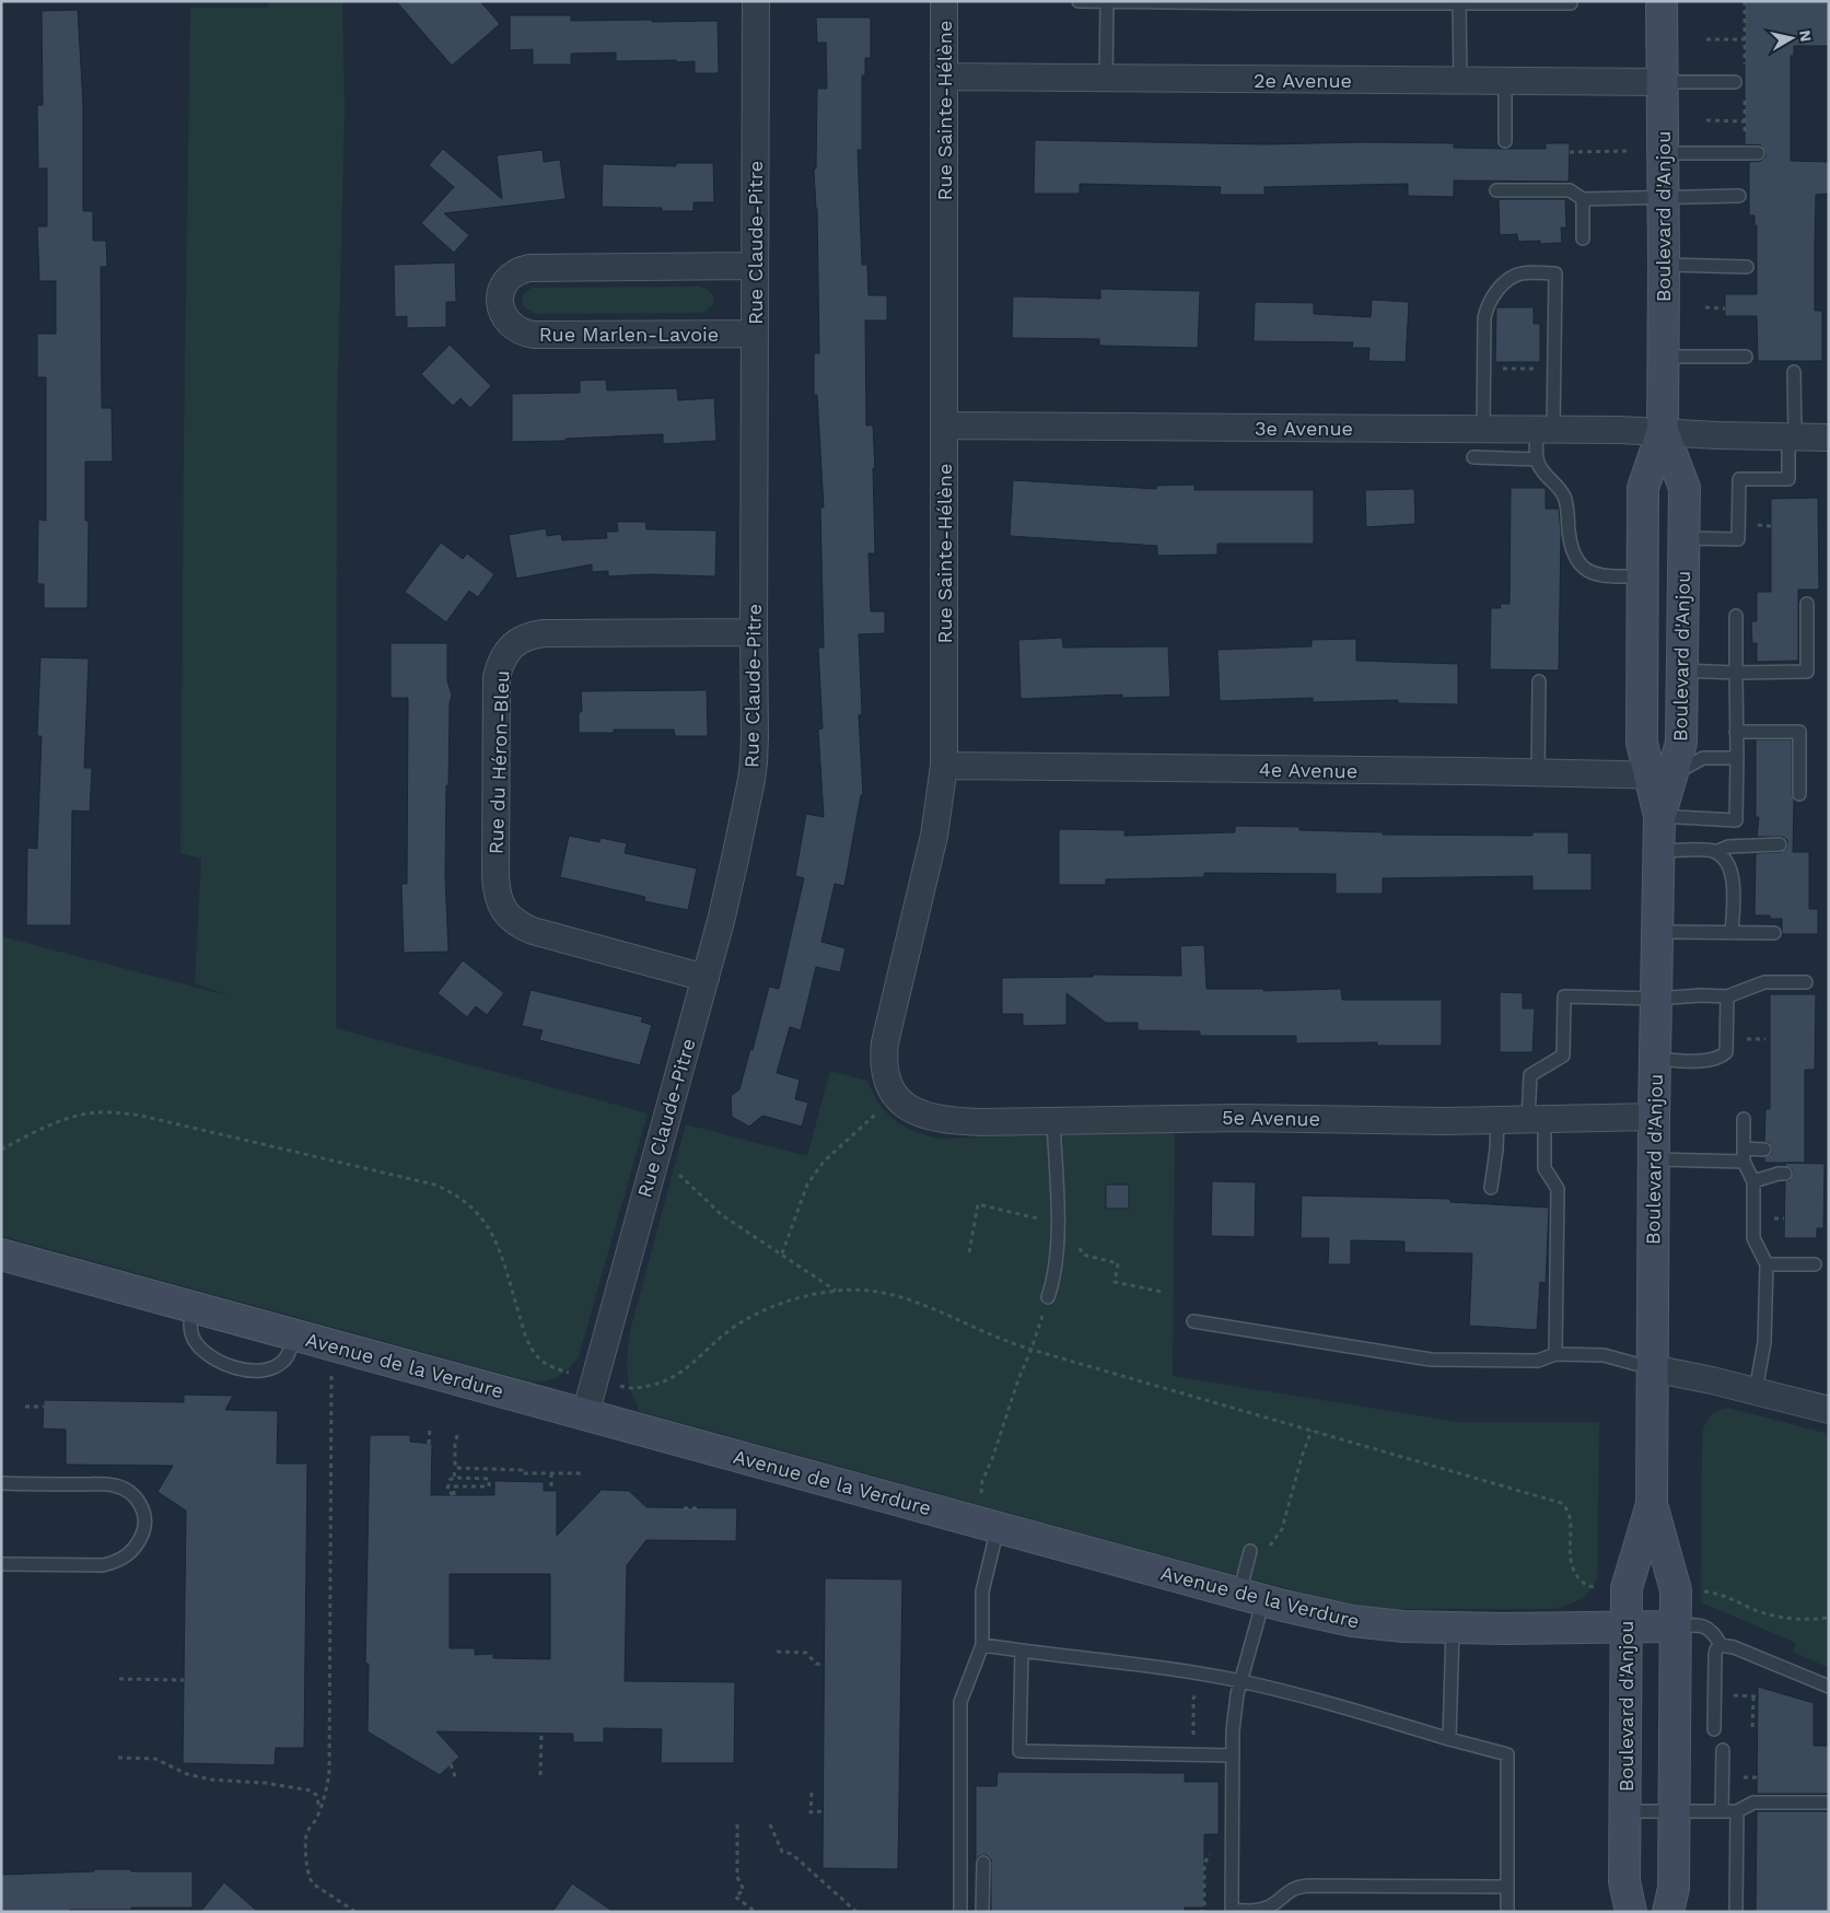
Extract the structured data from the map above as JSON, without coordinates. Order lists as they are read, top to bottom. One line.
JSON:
{"streets":{"street":["2e Avenue","Rue Sainte-Hélène","Boulevard d'Anjou","Rue Claude-Pitre","Rue Marlen-Lavoie","3e Avenue","Rue du Héron-Bleu","4e Avenue","5e Avenue","Avenue de la Verdure"]},"crossings":[["2e Avenue","Rue Sainte-Hélène"],["2e Avenue","Boulevard d'Anjou"],["Rue Sainte-Hélène","3e Avenue"],["Rue Sainte-Hélène","4e Avenue"],["Rue Sainte-Hélène","5e Avenue"],["Boulevard d'Anjou","3e Avenue"],["Boulevard d'Anjou","4e Avenue"],["Boulevard d'Anjou","5e Avenue"],["Boulevard d'Anjou","Avenue de la Verdure"],["Rue Claude-Pitre","Rue Marlen-Lavoie"],["Rue Claude-Pitre","Rue du Héron-Bleu"],["Rue Claude-Pitre","Avenue de la Verdure"]],"north":"right"}
